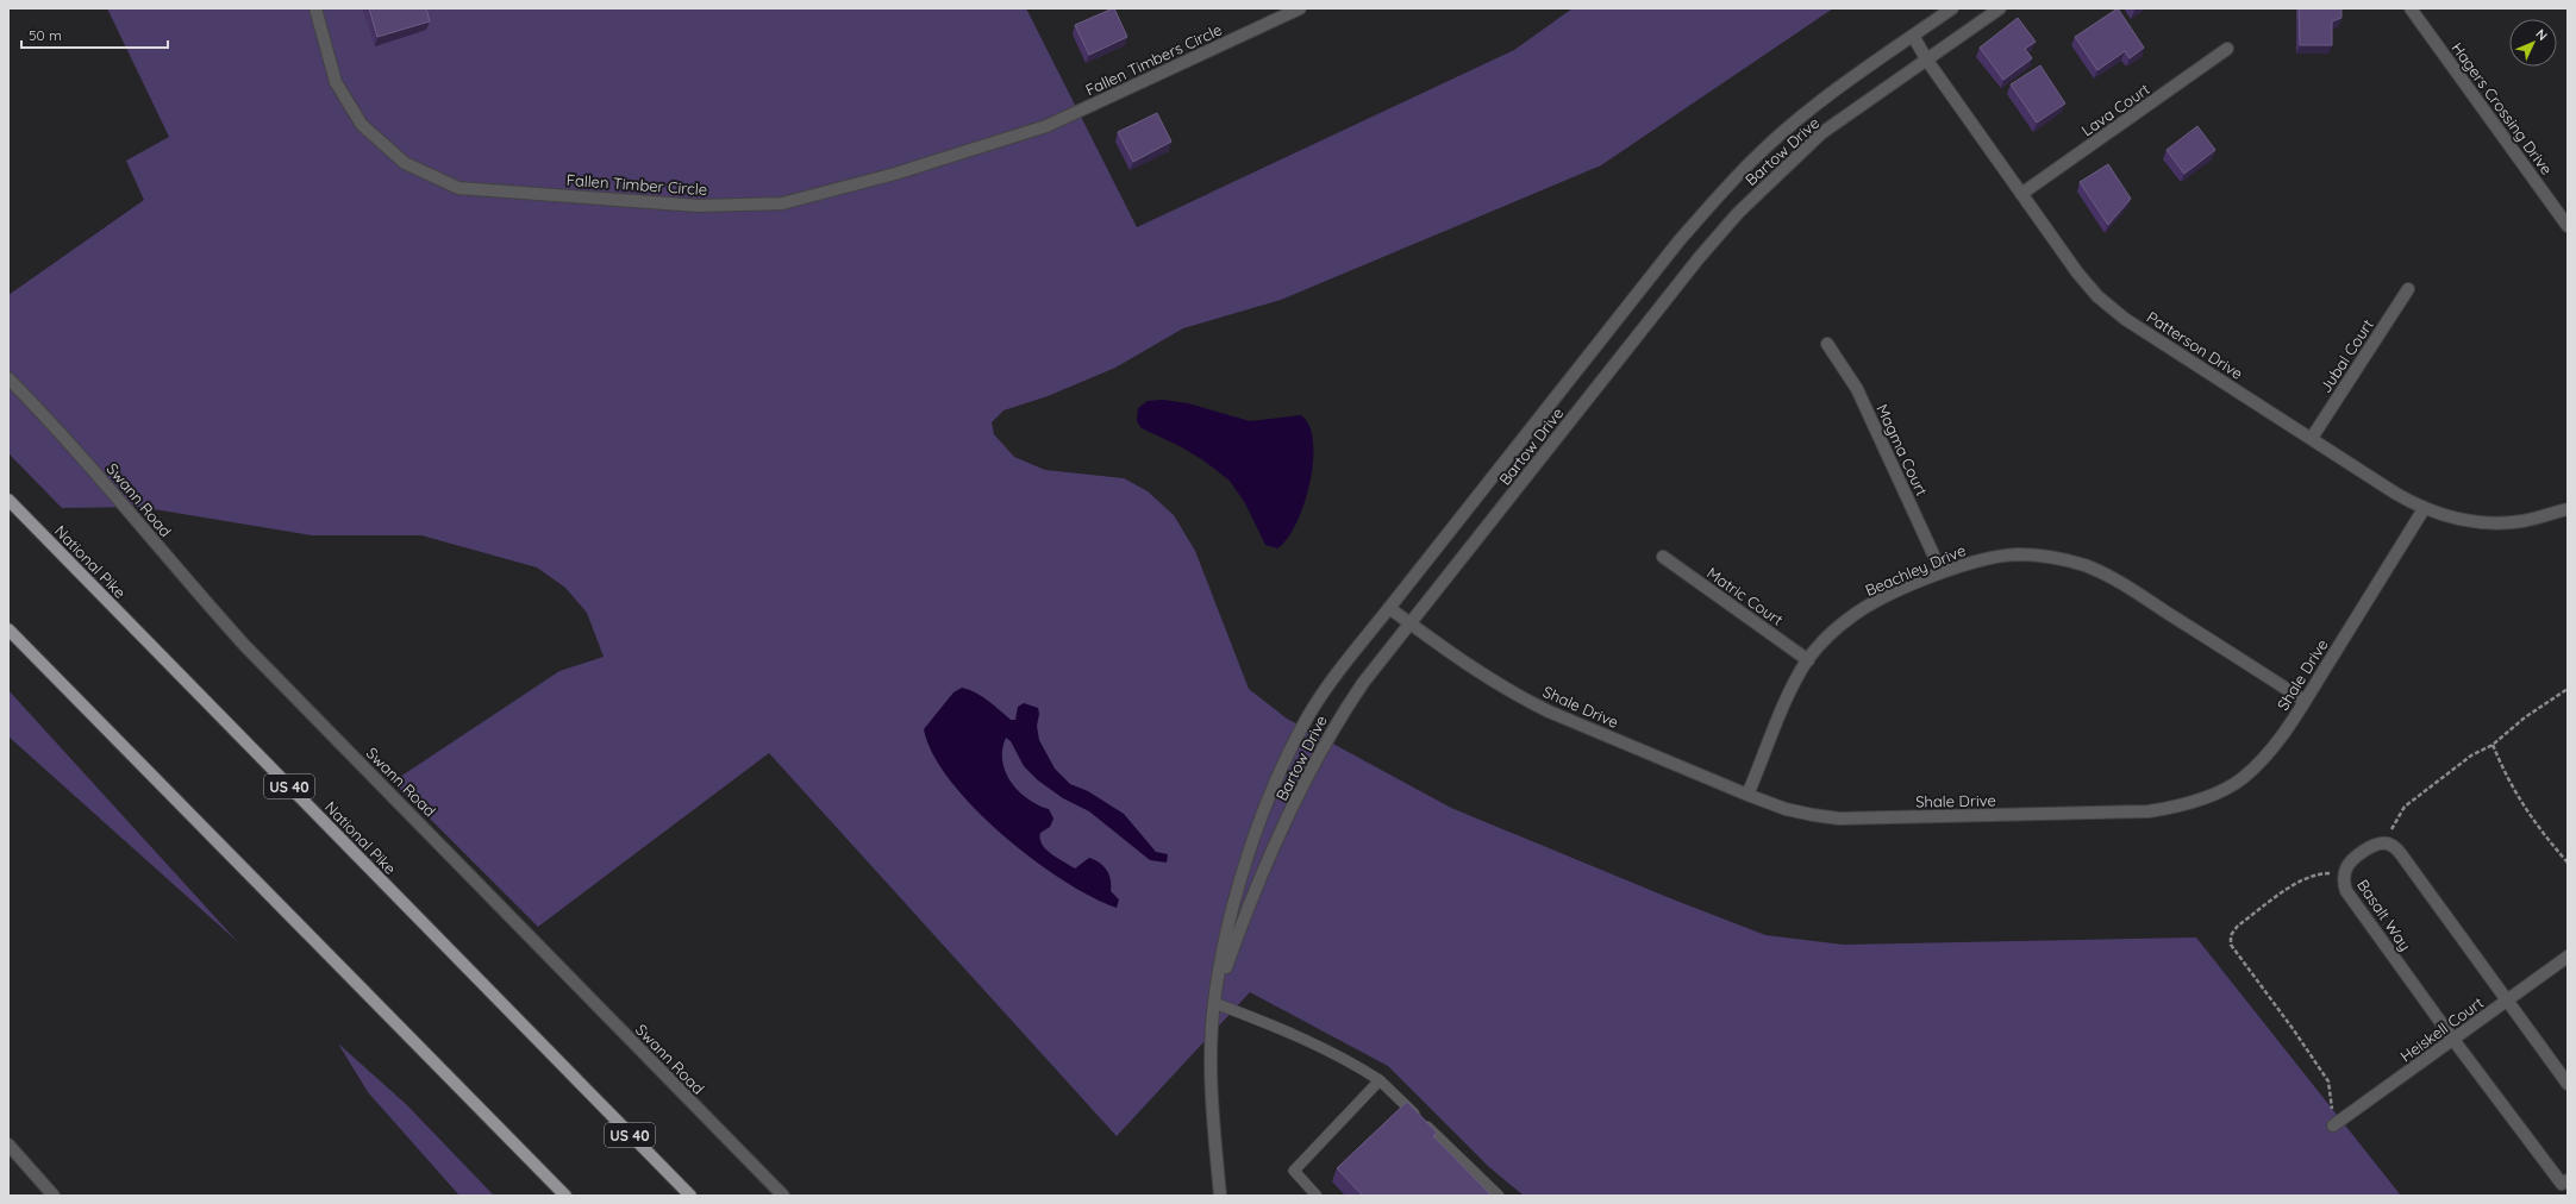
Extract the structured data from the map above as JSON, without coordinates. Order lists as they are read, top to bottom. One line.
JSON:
{"streets":{"main road":["National Pike","US 40"],"street":["Fallen Timbers Circle","Hagers Crossing Drive","Lava Court","Bartow Drive","Fallen Timber Circle","Patterson Drive","Jubal Court","Magma Court","Swann Road","Beachley Drive","Matric Court","Shale Drive","Basalt Way","Heiskell Court"]},"crossings":[["Fallen Timbers Circle","Fallen Timber Circle"],["Lava Court","Patterson Drive"],["Bartow Drive","Patterson Drive"],["Bartow Drive","Shale Drive"],["Patterson Drive","Jubal Court"],["Patterson Drive","Shale Drive"],["Magma Court","Beachley Drive"],["Beachley Drive","Matric Court"],["Beachley Drive","Shale Drive"],["Basalt Way","Heiskell Court"]],"scale_bar":"50 m","north":"top right"}
